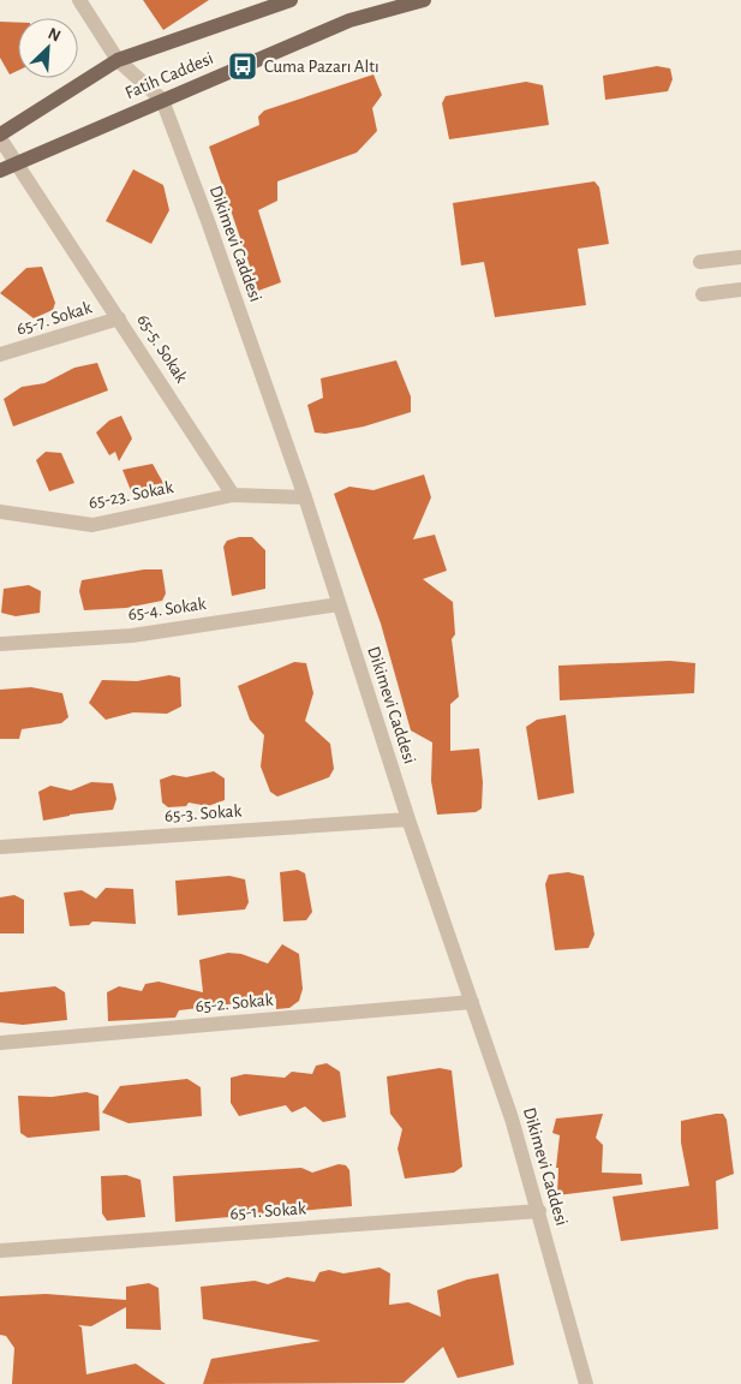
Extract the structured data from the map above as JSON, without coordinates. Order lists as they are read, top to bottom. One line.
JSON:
{"streets":{"main road":["Fatih Caddesi"],"street":["Dikimevi Caddesi","65-7. Sokak","65-5. Sokak","65-23. Sokak","65-4. Sokak","65-3. Sokak","65-2. Sokak","65-1. Sokak"]},"crossings":[["Fatih Caddesi","Dikimevi Caddesi"],["Fatih Caddesi","65-5. Sokak"],["Dikimevi Caddesi","65-4. Sokak"],["Dikimevi Caddesi","65-3. Sokak"],["Dikimevi Caddesi","65-2. Sokak"],["Dikimevi Caddesi","65-1. Sokak"],["65-7. Sokak","65-5. Sokak"],["65-5. Sokak","65-23. Sokak"]],"places":{"bus stop":["Cuma Pazarı Altı"]},"north":"top right"}
